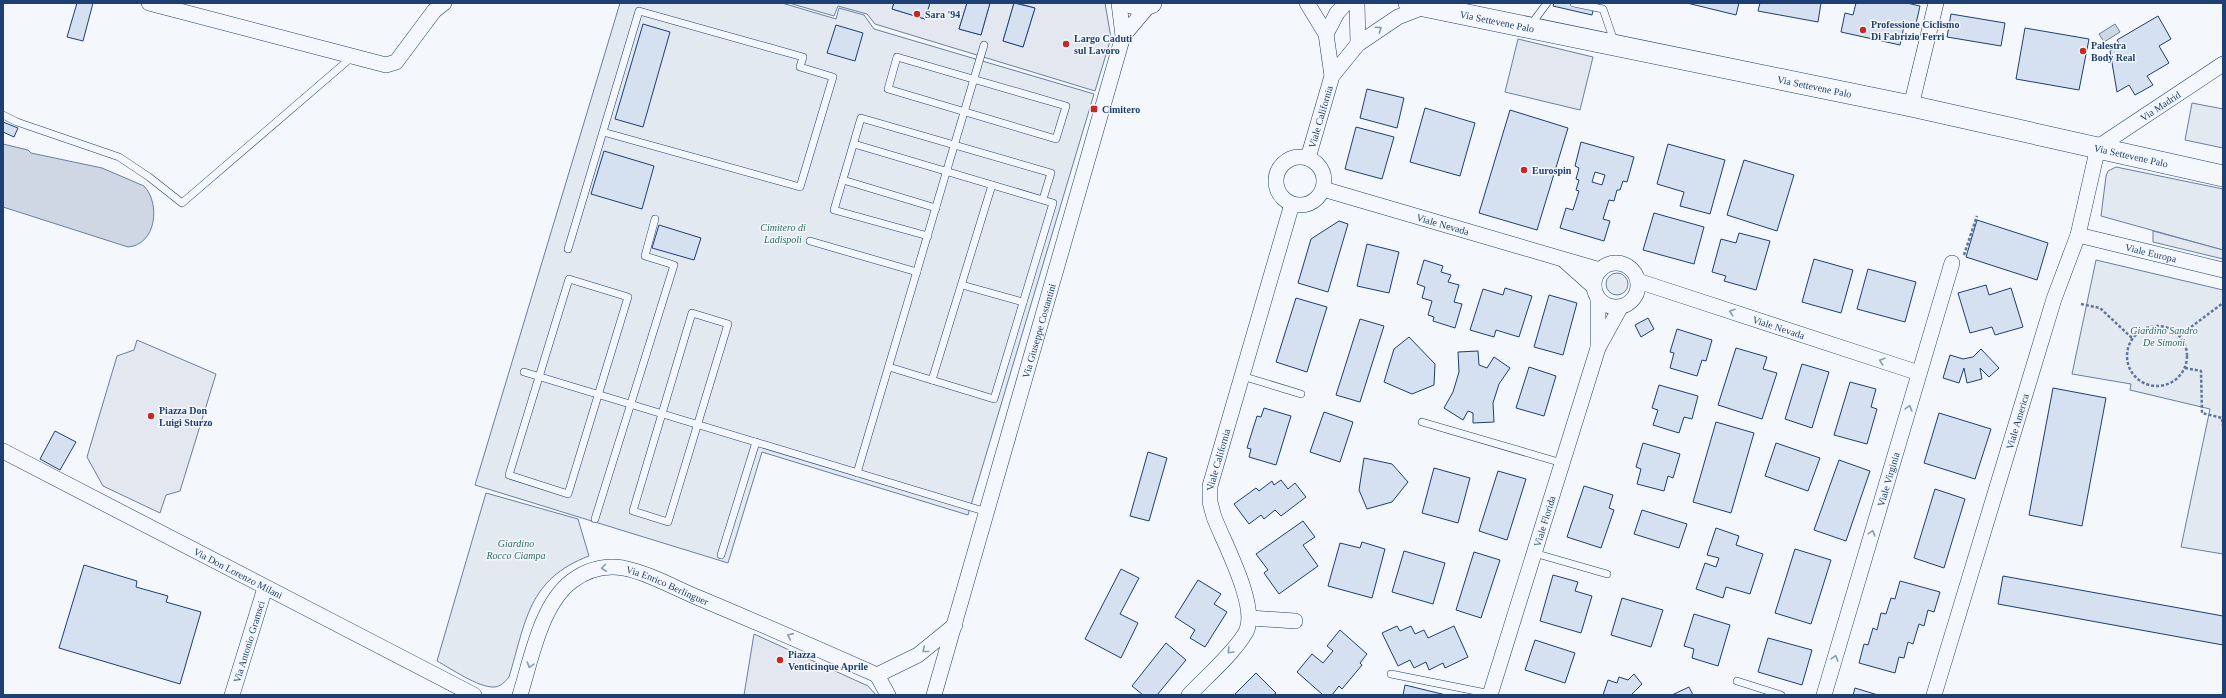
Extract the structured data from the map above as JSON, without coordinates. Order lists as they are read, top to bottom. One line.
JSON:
{"streets":{"street":["Via Settevene Palo","Via Madrid","Viale California","Viale Nevada","Viale Europa","Via Giuseppe Costantini","Viale America","Viale Virginia","Viale Florida","Via Don Lorenzo Milani","Via Enrico Berlinguer","Via Antonio Gramsci"]},"crossings":[["Via Settevene Palo","Via Madrid"],["Via Settevene Palo","Viale California"],["Via Settevene Palo","Viale America"],["Via Madrid","Viale America"],["Viale California","Viale Nevada"],["Viale Nevada","Viale Virginia"],["Viale Nevada","Viale Florida"],["Viale Europa","Viale America"],["Via Don Lorenzo Milani","Via Antonio Gramsci"]],"one_way":["Viale Nevada","Viale Virginia"],"parks":["Cimitero di Ladispoli","Giardino Sandro De Simoni","Giardino Rocco Ciampa"],"places":{"other":["Sara '94","Professione Ciclismo Di Fabrizio Ferri","Largo Caduti sul Lavoro","Palestra Body Real","Eurospin","Piazza Don Luigi Sturzo","Piazza Venticinque Aprile"],"transit":["Cimitero"]}}
